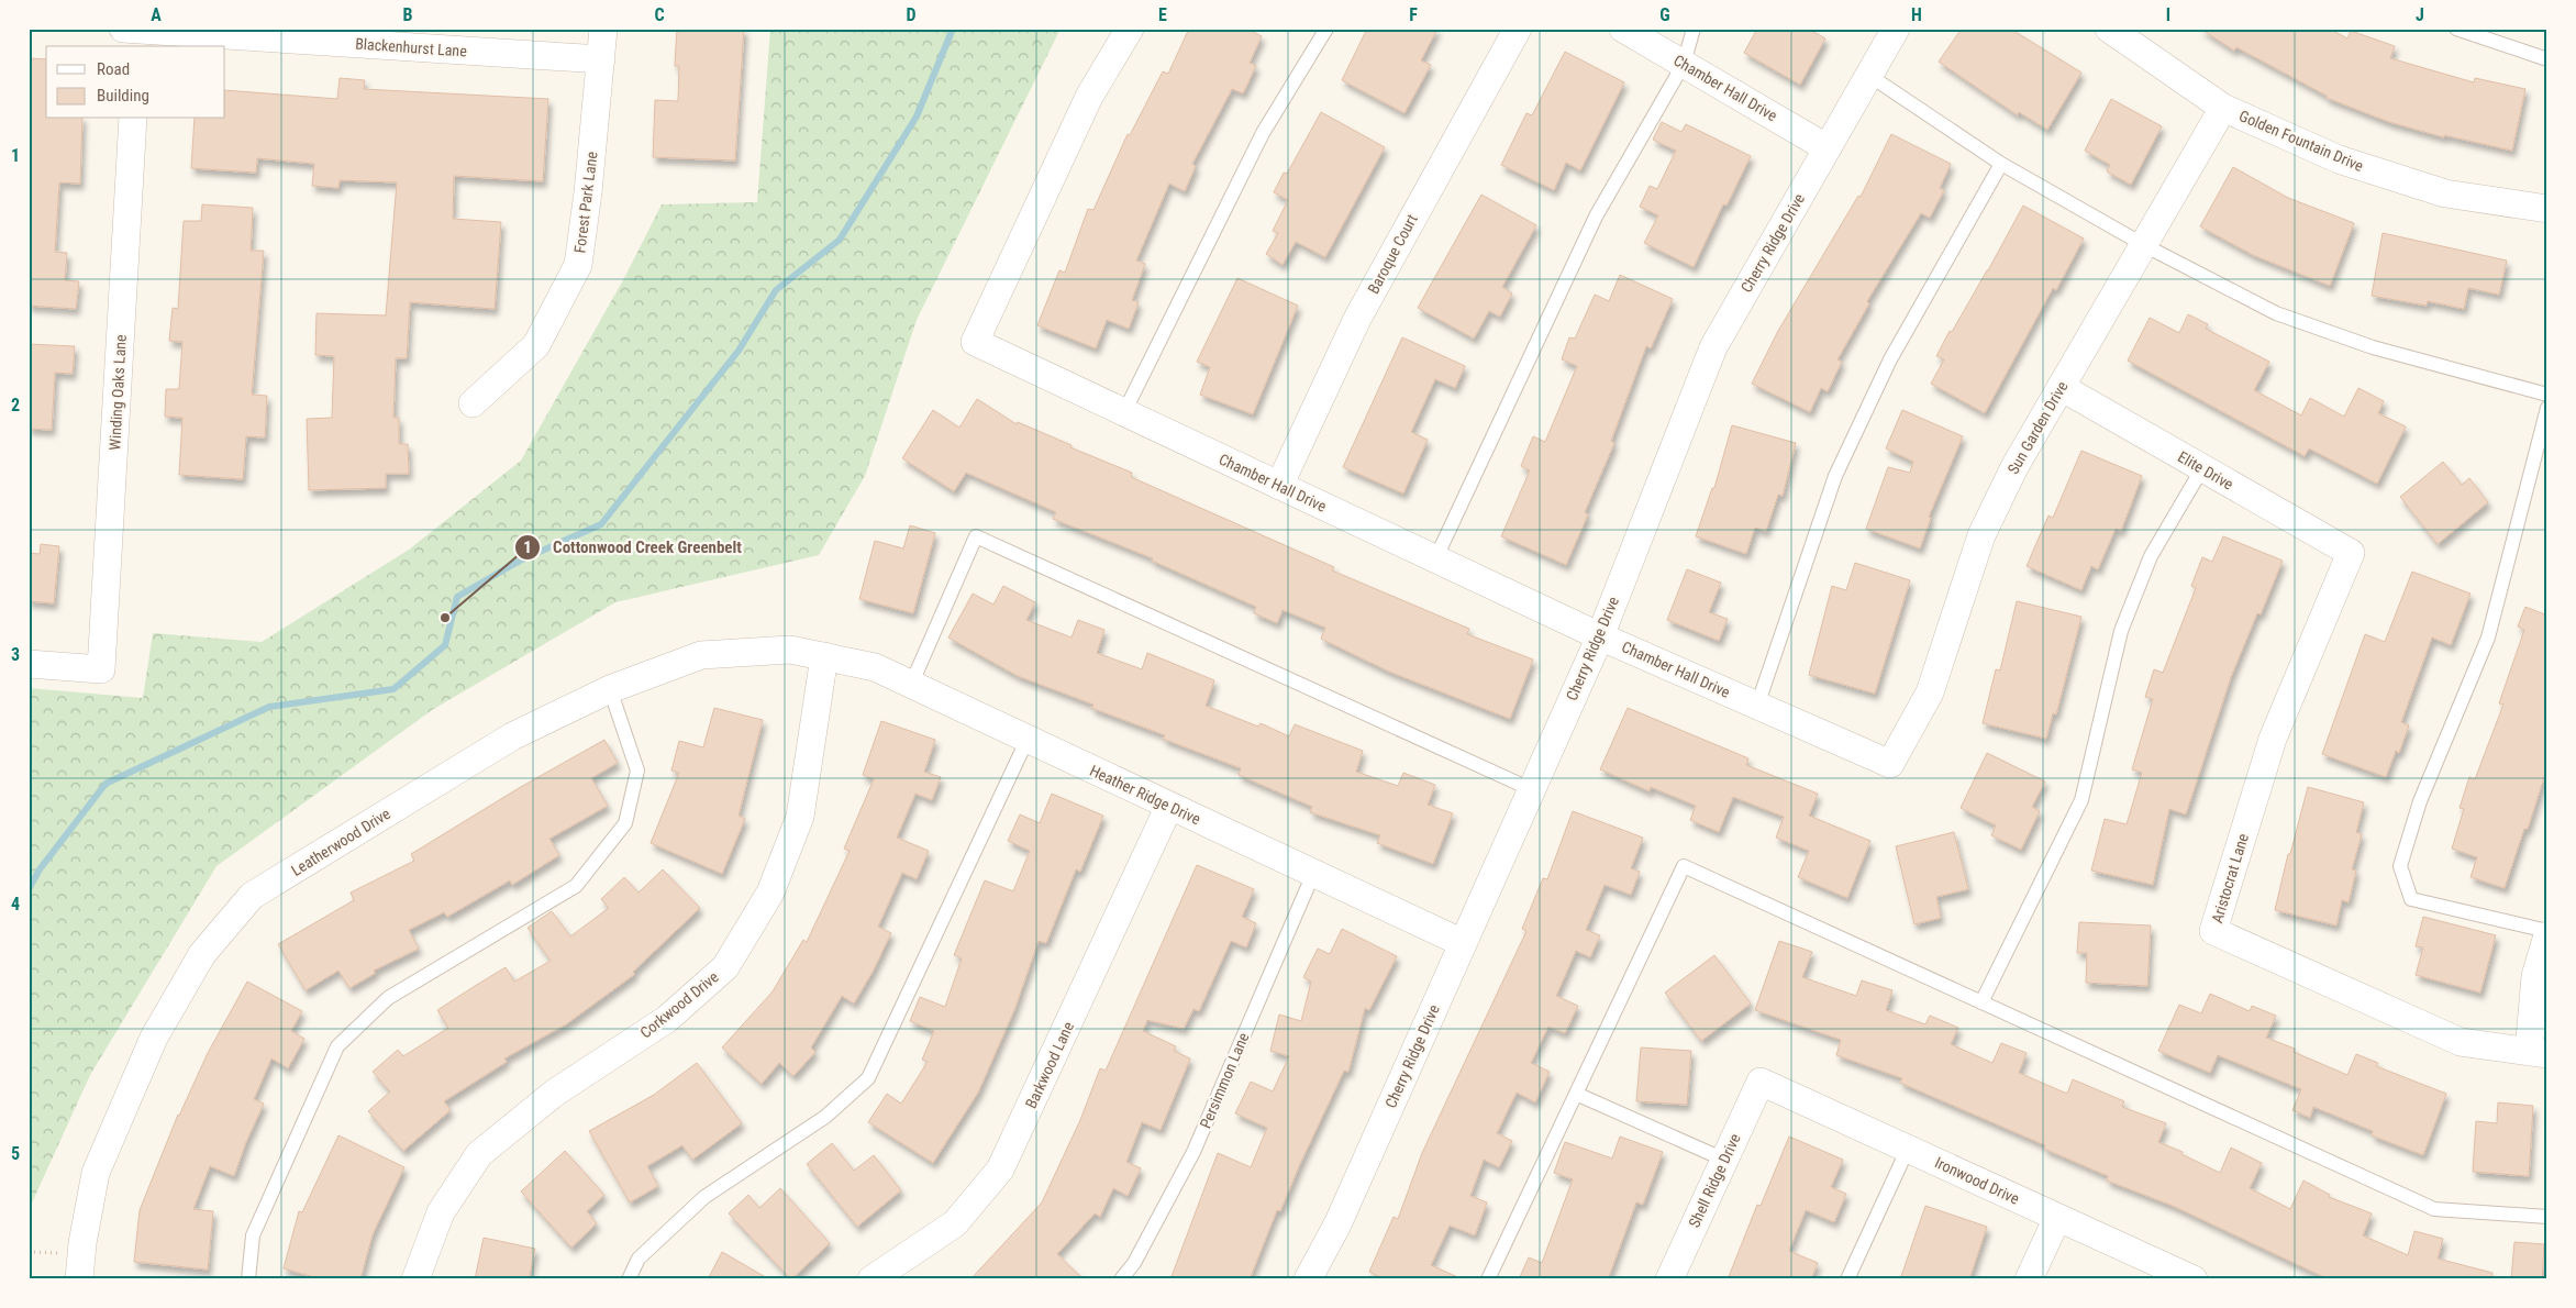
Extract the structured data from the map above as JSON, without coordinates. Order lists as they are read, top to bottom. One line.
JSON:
{"streets":{"street":["Blackenhurst Lane","Chamber Hall Drive","Golden Fountain Drive","Forest Park Lane","Cherry Ridge Drive","Baroque Court","Winding Oaks Lane","Sun Garden Drive","Elite Drive","Heather Ridge Drive","Leatherwood Drive","Aristocrat Lane","Corkwood Drive","Barkwood Lane","Shell Ridge Drive","Ironwood Drive"],"lane":["Persimmon Lane"]},"crossings":[["Blackenhurst Lane","Forest Park Lane"],["Chamber Hall Drive","Cherry Ridge Drive"],["Chamber Hall Drive","Baroque Court"],["Chamber Hall Drive","Sun Garden Drive"],["Golden Fountain Drive","Sun Garden Drive"],["Cherry Ridge Drive","Heather Ridge Drive"],["Sun Garden Drive","Elite Drive"],["Elite Drive","Aristocrat Lane"],["Heather Ridge Drive","Leatherwood Drive"],["Heather Ridge Drive","Corkwood Drive"],["Heather Ridge Drive","Barkwood Lane"],["Heather Ridge Drive","Persimmon Lane"],["Leatherwood Drive","Corkwood Drive"],["Shell Ridge Drive","Ironwood Drive"]],"places":["Cottonwood Creek Greenbelt"],"legend":["Road","Building"],"grid":{"columns":["A","B","C","D","E","F","G","H","I","J"],"rows":["1","2","3","4","5"]}}
